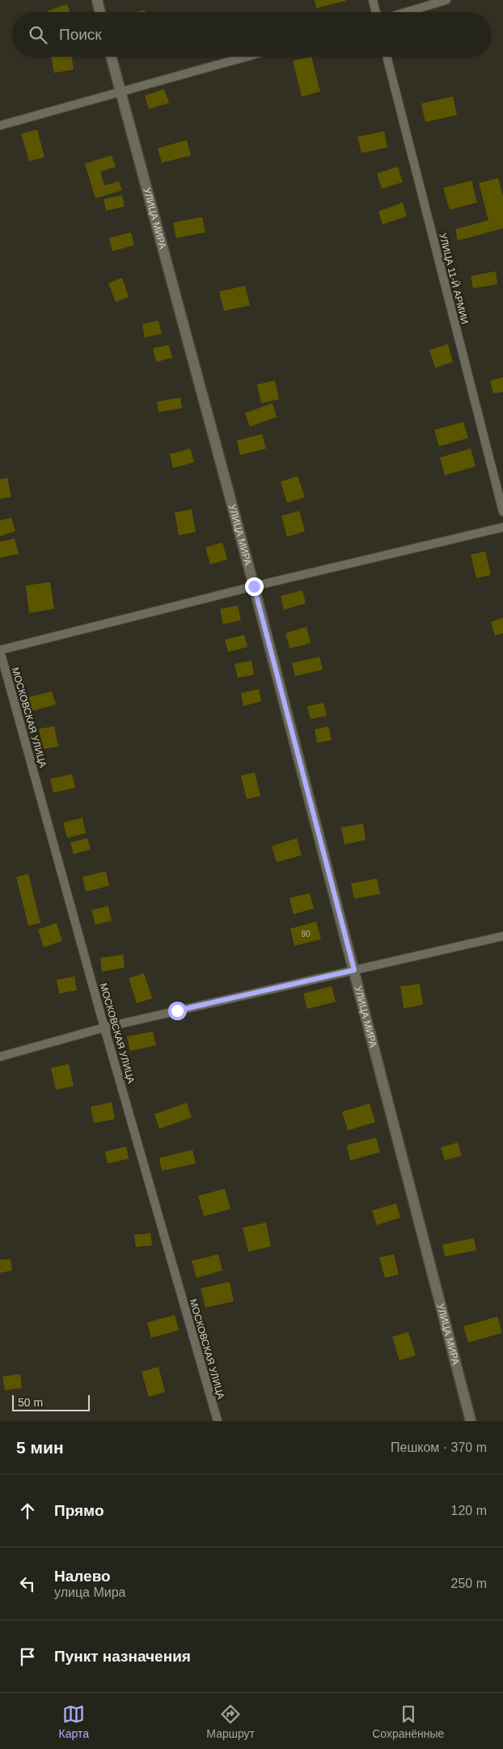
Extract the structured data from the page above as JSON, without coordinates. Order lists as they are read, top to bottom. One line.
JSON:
{"streets":{"street":["УЛИЦА МИРА","УЛИЦА 11-Й АРМИИ","МОСКОВСКАЯ УЛИЦА"]},"house_numbers":["90"],"scale_bar":"50 m","page":{"search":"Поиск","scale":"50 m","heading":["5 мин","Пешком · 370 m"],"list":[["Прямо","120 m"],["Налево","улица Мира","250 m"],"Пункт назначения"],"nav":["Карта","Маршрут","Сохранённые"]}}
